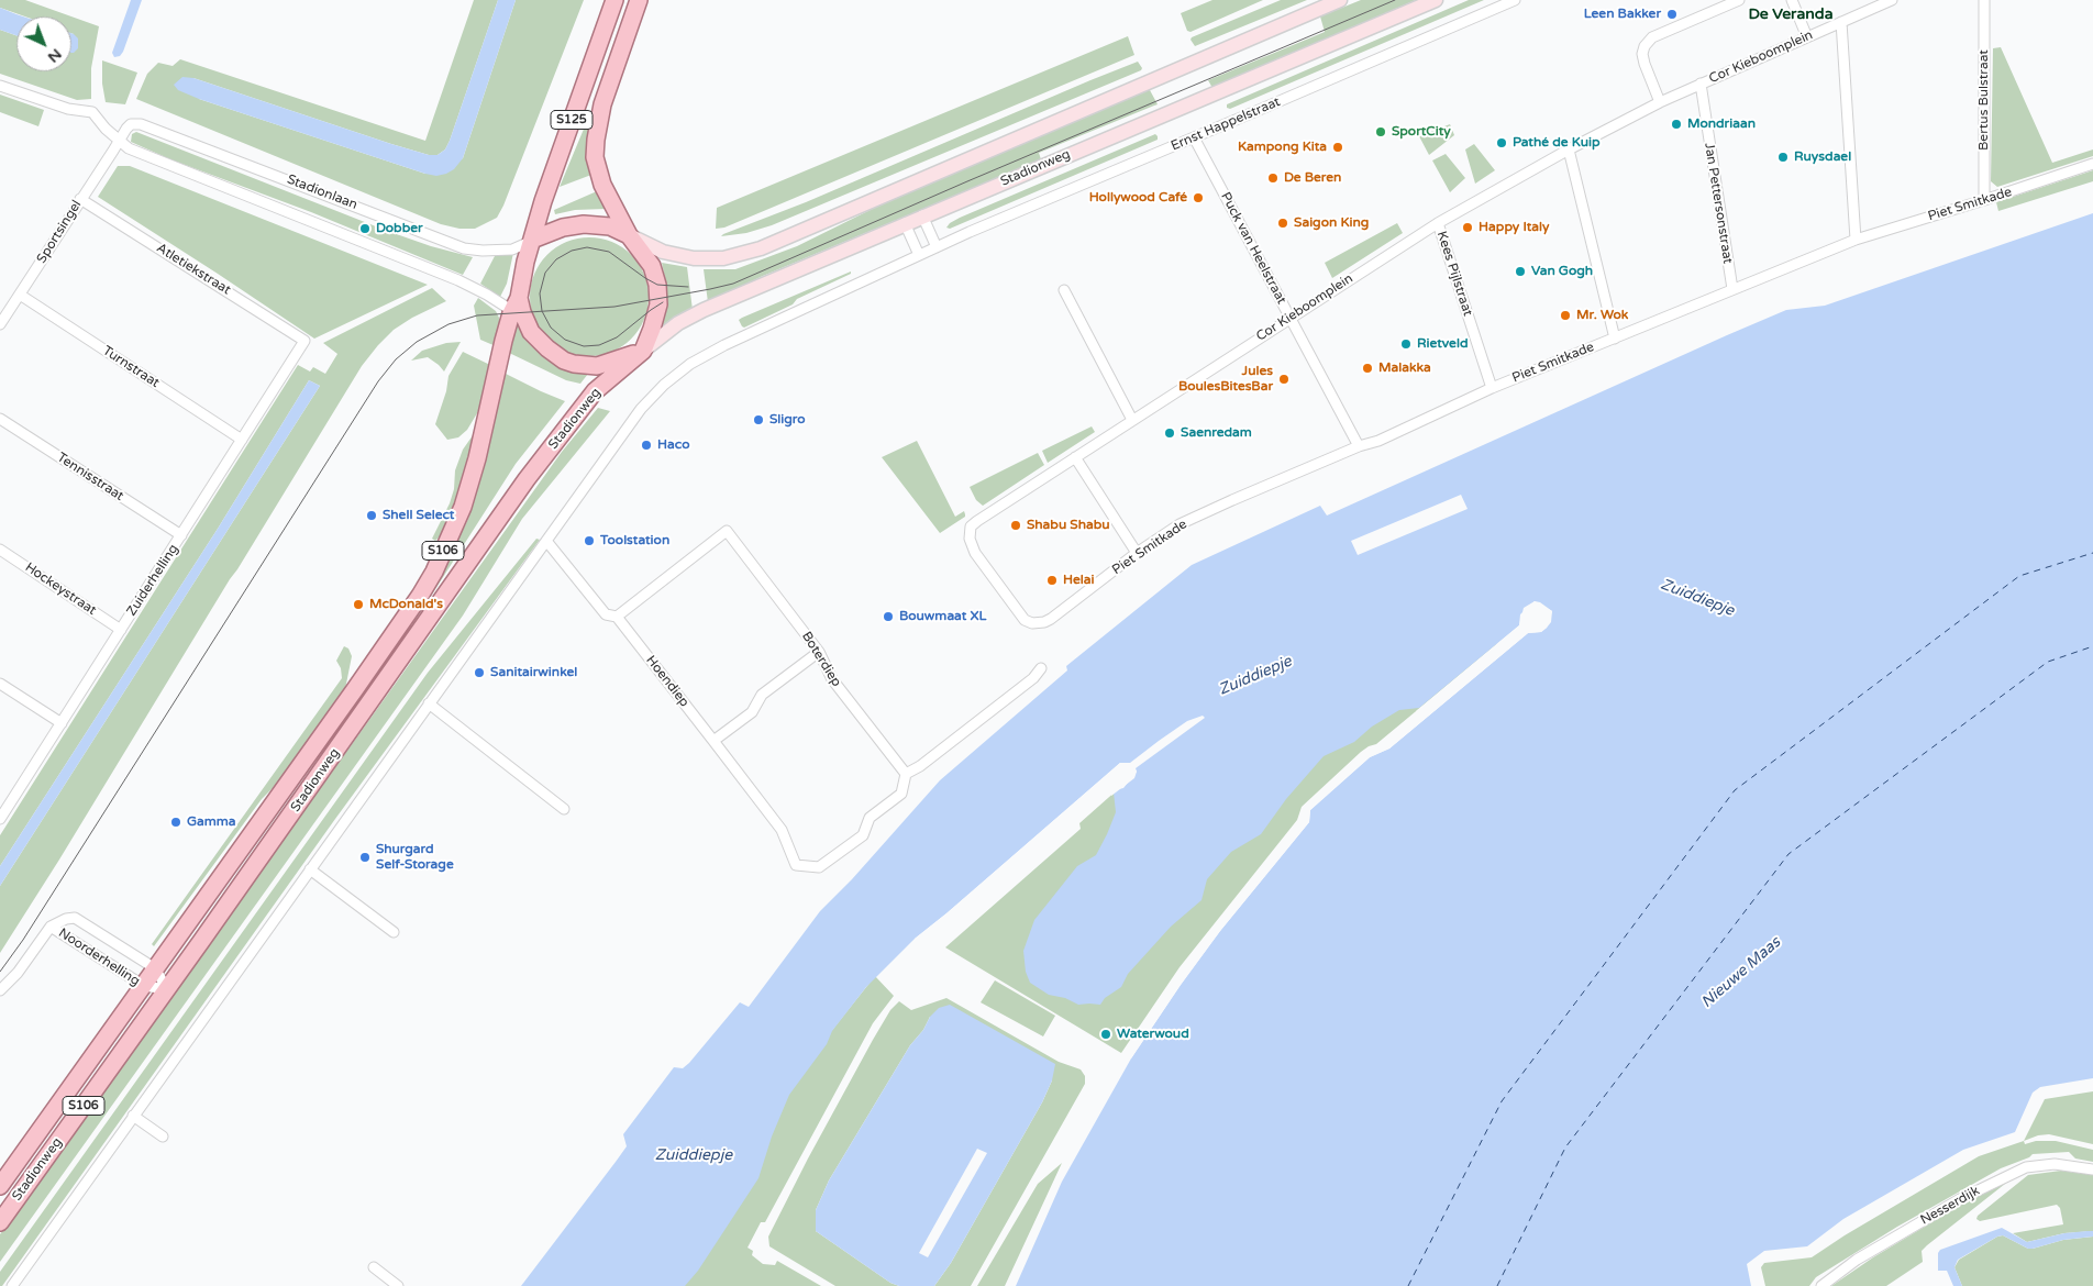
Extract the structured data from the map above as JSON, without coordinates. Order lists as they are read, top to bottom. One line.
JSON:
{"streets":{"main road":["S125","Stadionweg","S106"],"street":["Cor Kieboomplein","Bertus Bulstraat","Ernst Happelstraat","Stadionlaan","Jan Pettersonstraat","Piet Smitkade","Sportsingel","Puck van Heelstraat","Atletiekstraat","Kees Pijlstraat","Turnstraat","Tennisstraat","Zuiderhelling","Hockeystraat","Boterdiep","Hoendiep","Noorderhelling","Nesserdijk"]},"crossings":[["Cor Kieboomplein","Jan Pettersonstraat"],["Cor Kieboomplein","Piet Smitkade"],["Cor Kieboomplein","Puck van Heelstraat"],["Cor Kieboomplein","Kees Pijlstraat"],["Bertus Bulstraat","Piet Smitkade"],["S125","Stadionweg"],["S125","Stadionlaan"],["Ernst Happelstraat","Puck van Heelstraat"],["Ernst Happelstraat","Hoendiep"],["Stadionweg","Stadionlaan"],["Stadionweg","Noorderhelling"],["Stadionlaan","Sportsingel"],["Jan Pettersonstraat","Piet Smitkade"],["Piet Smitkade","Puck van Heelstraat"],["Piet Smitkade","Kees Pijlstraat"],["Sportsingel","Atletiekstraat"],["Sportsingel","Turnstraat"],["Atletiekstraat","Zuiderhelling"],["Turnstraat","Zuiderhelling"],["Tennisstraat","Zuiderhelling"],["Zuiderhelling","Hockeystraat"],["Boterdiep","Hoendiep"]],"districts":["De Veranda"],"water":["Zuiddiepje","Nieuwe Maas"],"places":["Leen Bakker","Mondriaan","SportCity","Pathé de Kuip","Kampong Kita","Ruysdael","De Beren","Hollywood Café","Saigon King","Happy Italy","Dobber","Van Gogh","Mr. Wok","Rietveld","Malakka","Jules BoulesBitesBar","Sligro","Saenredam","Haco","Shell Select","Shabu Shabu","Toolstation","Helai","McDonald's","Bouwmaat XL","Sanitairwinkel","Gamma","Shurgard Self-Storage","Waterwoud"],"north":"bottom right"}
